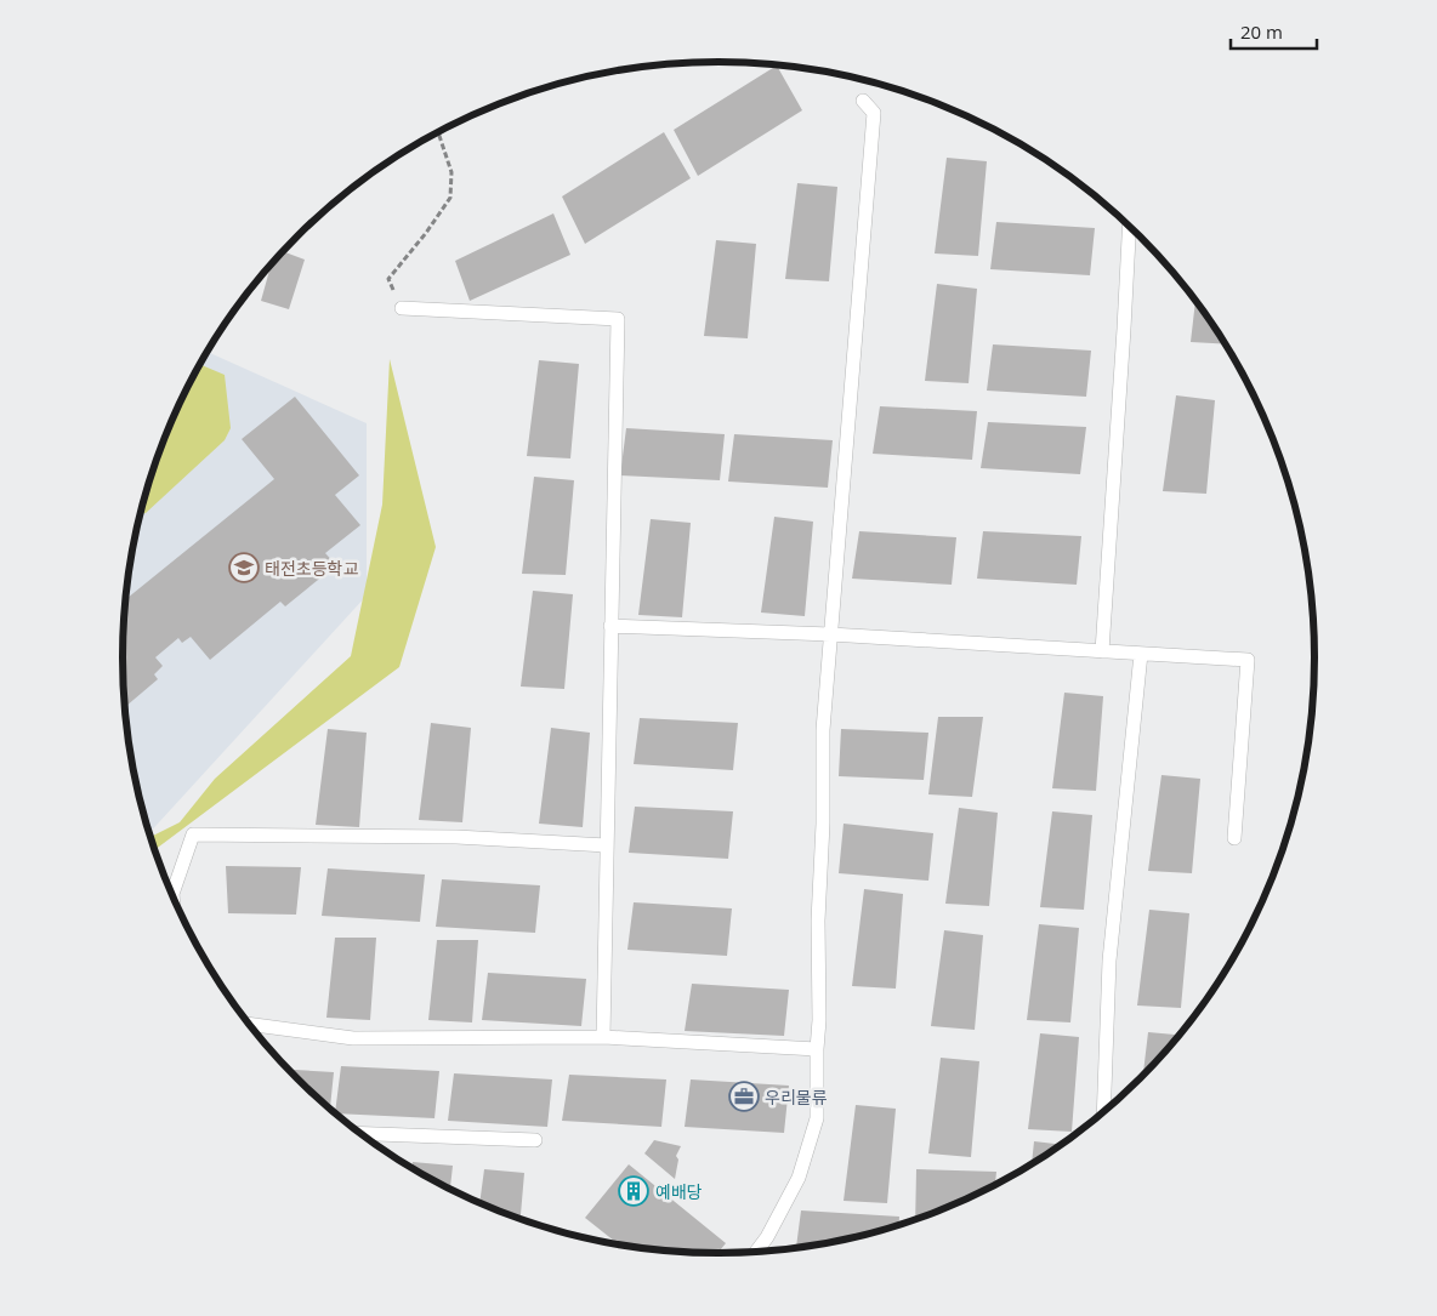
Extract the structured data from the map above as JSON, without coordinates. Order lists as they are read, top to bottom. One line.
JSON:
{"places":{"school or university":["태전초등학교"],"office":["우리물류"],"building":["예배당"]},"scale_bar":"20 m"}
